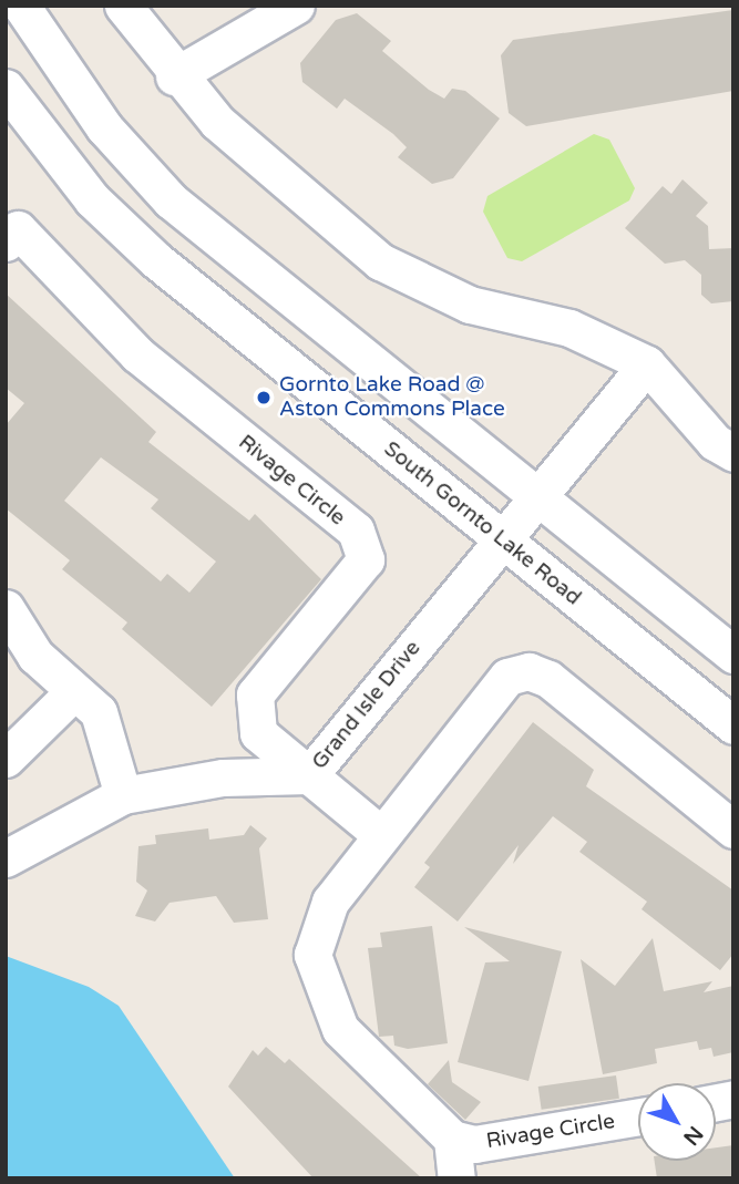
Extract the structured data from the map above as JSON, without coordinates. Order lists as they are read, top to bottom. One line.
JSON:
{"streets":{"street":["Rivage Circle","South Gornto Lake Road","Grand Isle Drive"]},"crossings":[["Rivage Circle","Grand Isle Drive"],["South Gornto Lake Road","Grand Isle Drive"]],"places":["Gornto Lake Road @ Aston Commons Place"],"north":"bottom right"}
